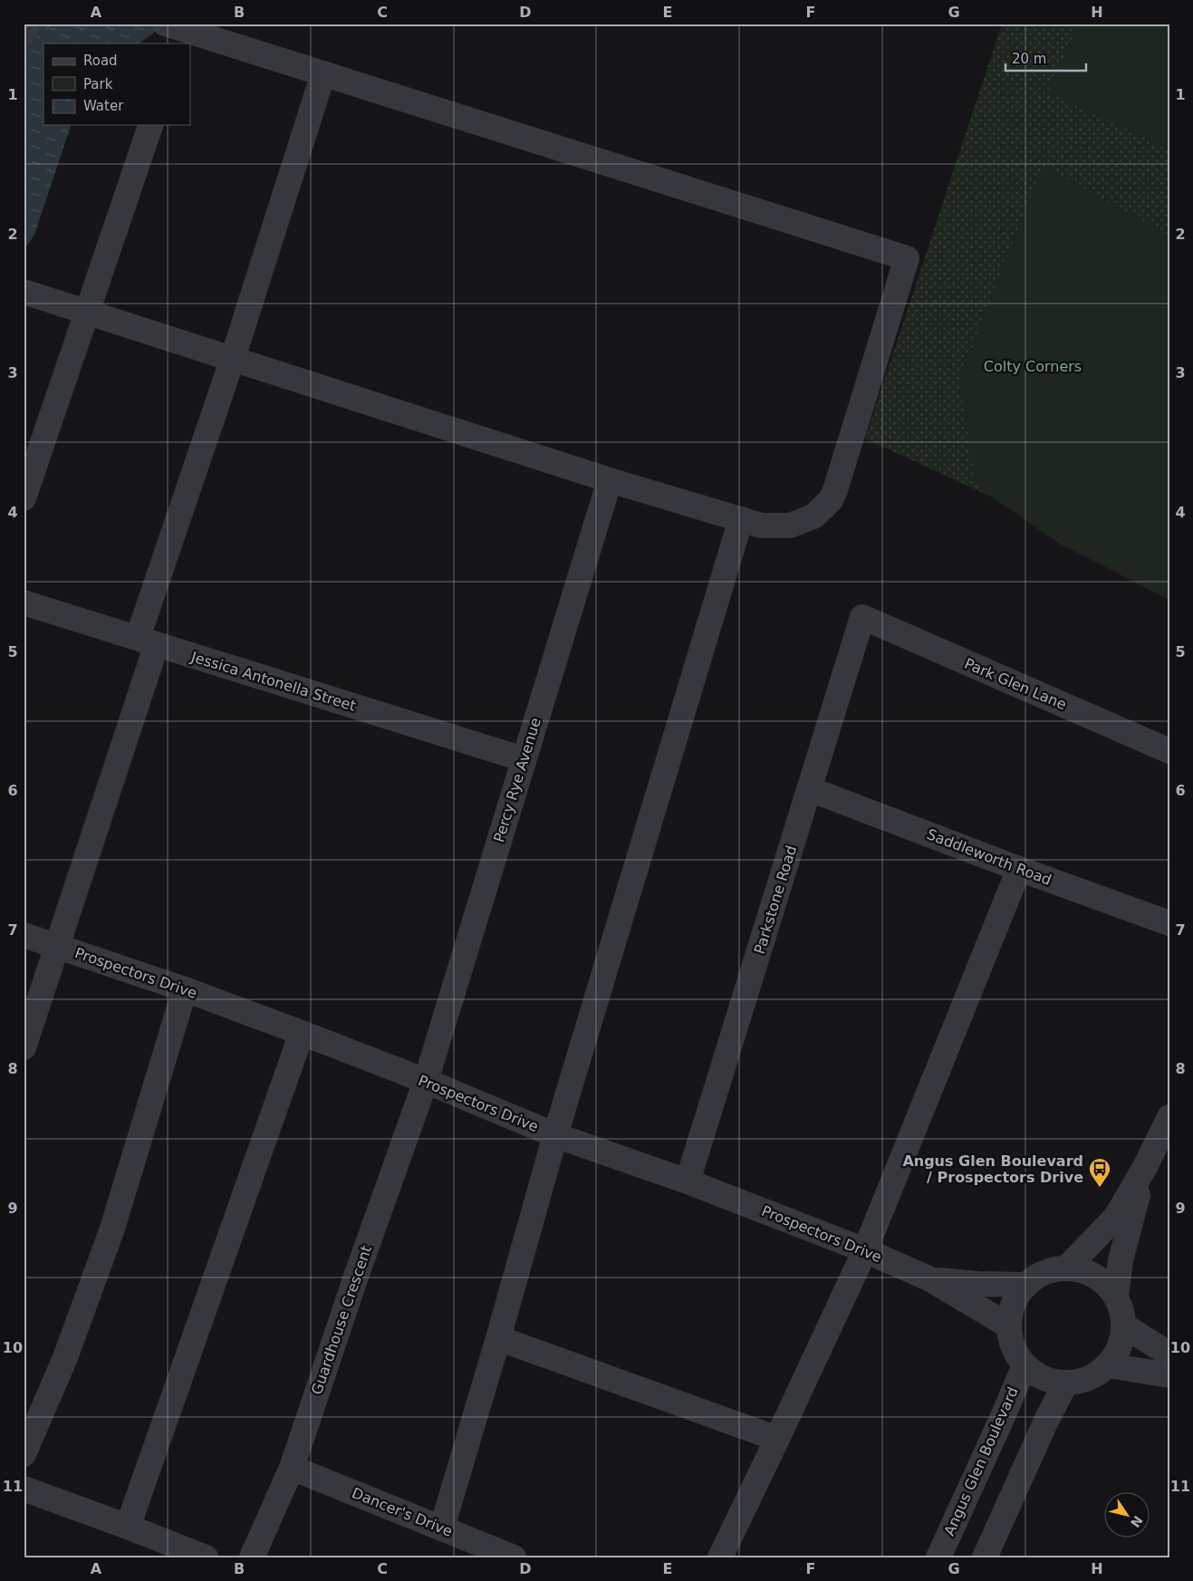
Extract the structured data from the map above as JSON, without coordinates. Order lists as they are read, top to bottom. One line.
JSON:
{"streets":{"street":["Jessica Antonella Street","Park Glen Lane","Percy Rye Avenue","Saddleworth Road","Parkstone Road","Prospectors Drive","Guardhouse Crescent","Angus Glen Boulevard","Dancer's Drive"]},"crossings":[["Jessica Antonella Street","Percy Rye Avenue"],["Park Glen Lane","Parkstone Road"],["Percy Rye Avenue","Prospectors Drive"],["Percy Rye Avenue","Guardhouse Crescent"],["Saddleworth Road","Parkstone Road"],["Parkstone Road","Prospectors Drive"],["Prospectors Drive","Guardhouse Crescent"],["Prospectors Drive","Angus Glen Boulevard"],["Guardhouse Crescent","Dancer's Drive"]],"parks":["Colty Corners"],"places":{"bus stop":["Angus Glen Boulevard / Prospectors Drive"]},"legend":["Road","Park","Water"],"scale_bar":"20 m","north":"bottom right","grid":{"columns":["A","B","C","D","E","F","G","H"],"rows":["1","2","3","4","5","6","7","8","9","10","11"]}}
